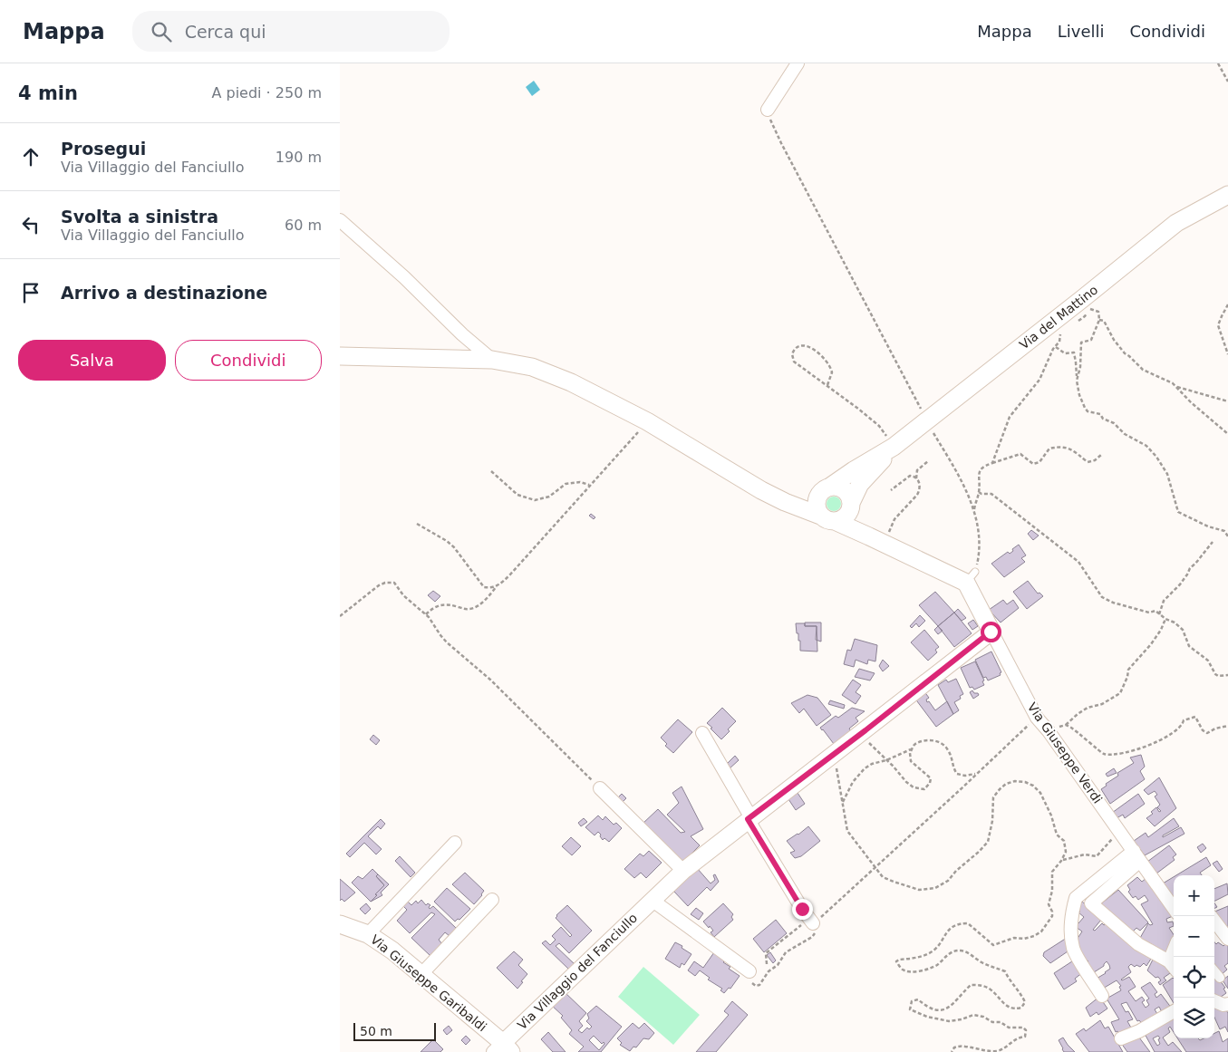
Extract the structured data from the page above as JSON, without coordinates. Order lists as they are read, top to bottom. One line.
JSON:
{"streets":{"main road":["Via del Mattino","Via Giuseppe Verdi","Via Giuseppe Garibaldi"],"street":["Via Villaggio del Fanciullo"]},"crossings":[["Via Giuseppe Verdi","Via Villaggio del Fanciullo"],["Via Villaggio del Fanciullo","Via Giuseppe Garibaldi"]],"scale_bar":"50 m","page":{"header":"Mappa","search":"Cerca qui","nav":["Mappa","Livelli","Condividi"],"heading":["4 min","A piedi · 250 m"],"list":[["Prosegui","Via Villaggio del Fanciullo","190 m"],["Svolta a sinistra","Via Villaggio del Fanciullo","60 m"],"Arrivo a destinazione"],"buttons":["Salva","Condividi"],"map_buttons":["+","−"],"scale":"50 m"}}
